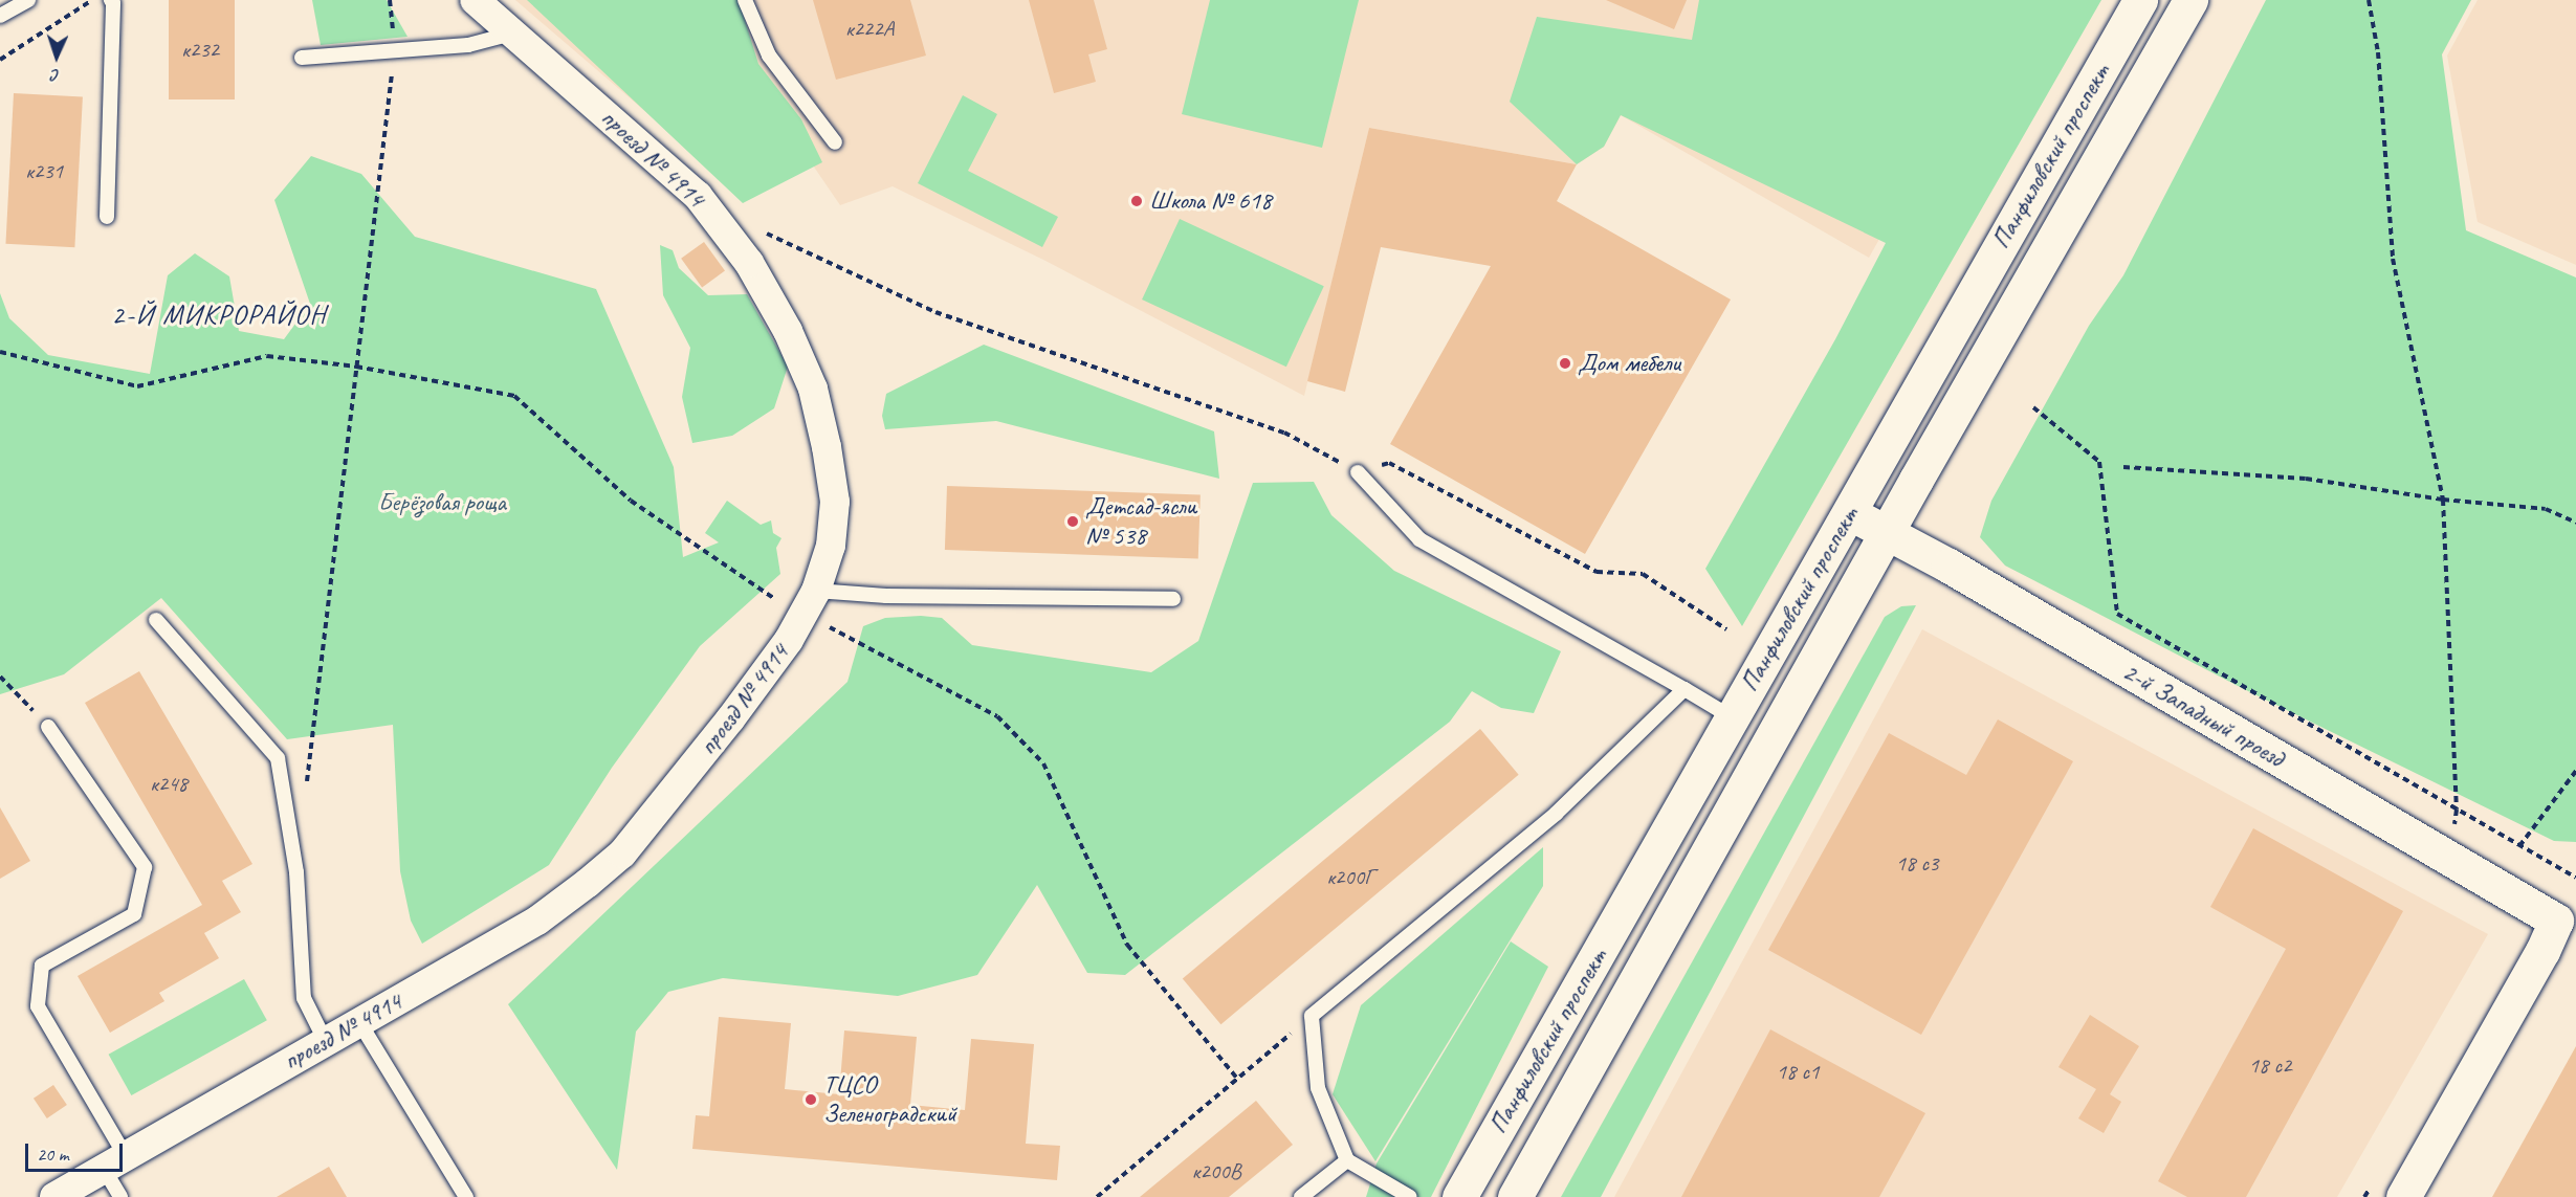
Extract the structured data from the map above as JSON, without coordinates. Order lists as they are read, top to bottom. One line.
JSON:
{"streets":{"main road":["Панфиловский проспект","2-й Западный проезд"],"street":["проезд № 4914"]},"crossings":[["Панфиловский проспект","2-й Западный проезд"]],"districts":["2-Й МИКРОРАЙОН"],"parks":["Берёзовая роща"],"places":["Школа № 618","Дом мебели","Детсад-ясли № 538","ТЦСО Зеленоградский"],"house_numbers":["к222А","к232","к231","к248","18 с3","к200Г","18 с2","18 с1","к200В"],"scale_bar":"20 m","north":"bottom"}
